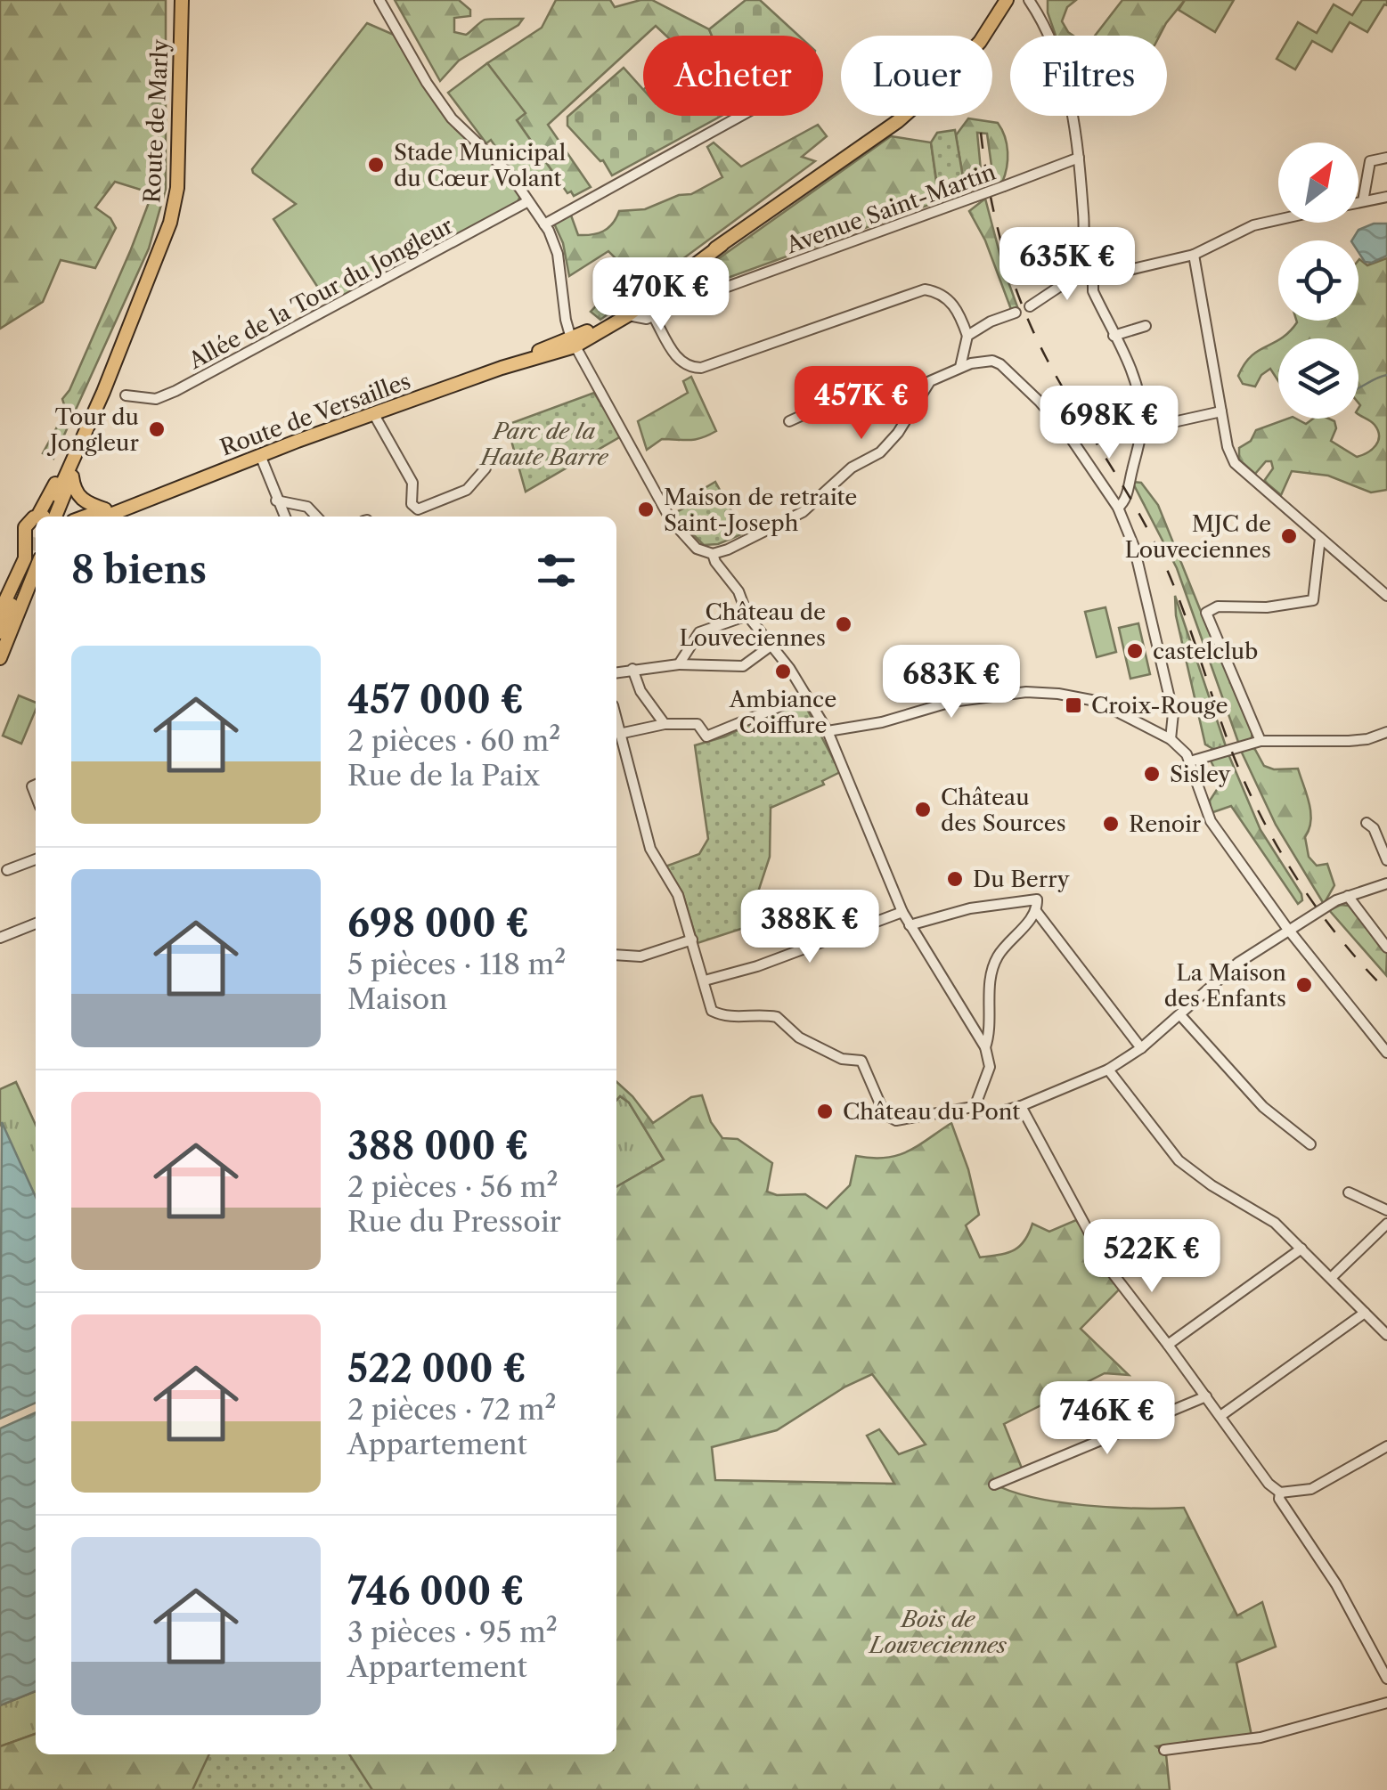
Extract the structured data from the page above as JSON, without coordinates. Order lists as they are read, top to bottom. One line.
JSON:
{"streets":{"main road":["Route de Marly","Route de Versailles"],"street":["Avenue Saint-Martin","Allée de la Tour du Jongleur"]},"crossings":[["Avenue Saint-Martin","Route de Versailles"]],"parks":["Parc de la Haute Barre","Bois de Louveciennes"],"places":{"other":["Stade Municipal du Cœur Volant","Tour du Jongleur","Maison de retraite Saint-Joseph","MJC de Louveciennes","Château de Louveciennes","castelclub","Ambiance Coiffure","Sisley","Château des Sources","Renoir","Du Berry","La Maison des Enfants","Château du Pont"],"transit":["Croix-Rouge"]},"north":"top right","page":{"chip":["Acheter","Louer","Filtres"],"price":["635K €","470K €","457K €","698K €","683K €","388K €","522K €","746K €"],"heading":"8 biens","list":[{"name":"457 000 €","note":"2 pièces · 60 m² · Rue de la Paix"},{"name":"698 000 €","note":"5 pièces · 118 m² · Maison"},{"name":"388 000 €","note":"2 pièces · 56 m² · Rue du Pressoir"},{"name":"522 000 €","note":"2 pièces · 72 m² · Appartement"},{"name":"746 000 €","note":"3 pièces · 95 m² · Appartement"}]}}
